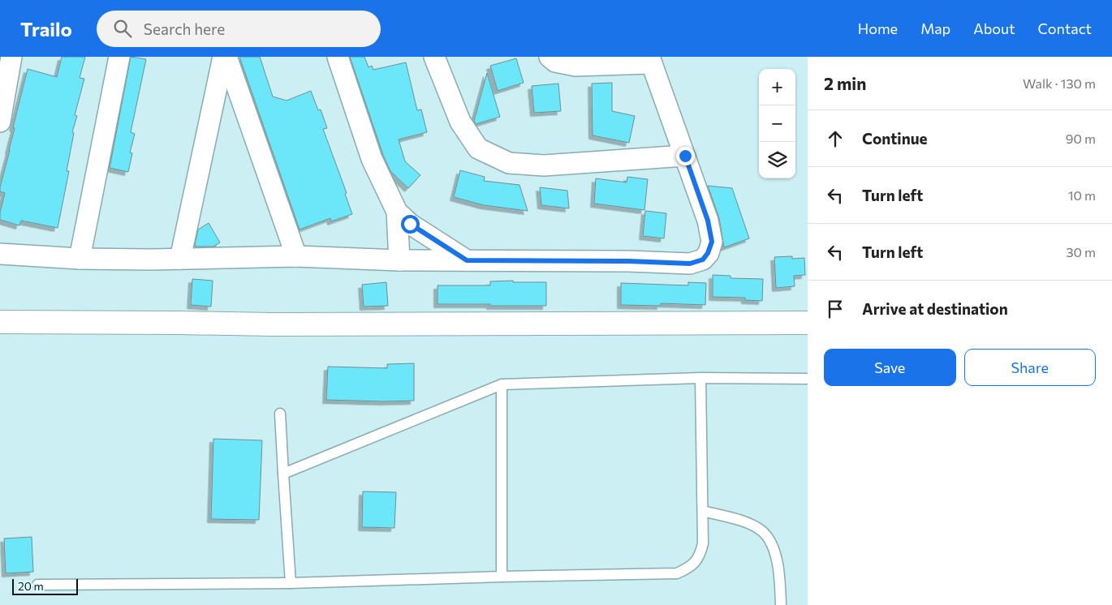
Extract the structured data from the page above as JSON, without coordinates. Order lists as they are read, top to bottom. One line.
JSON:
{"scale_bar":"20 m","page":{"header":"Trailo","search":"Search here","nav":["Home","Map","About","Contact"],"heading":["2 min","Walk · 130 m"],"map_buttons":["+","−"],"list":[["Continue","90 m"],["Turn left","10 m"],["Turn left","30 m"],"Arrive at destination"],"buttons":["Save","Share"],"scale":"20 m"}}
